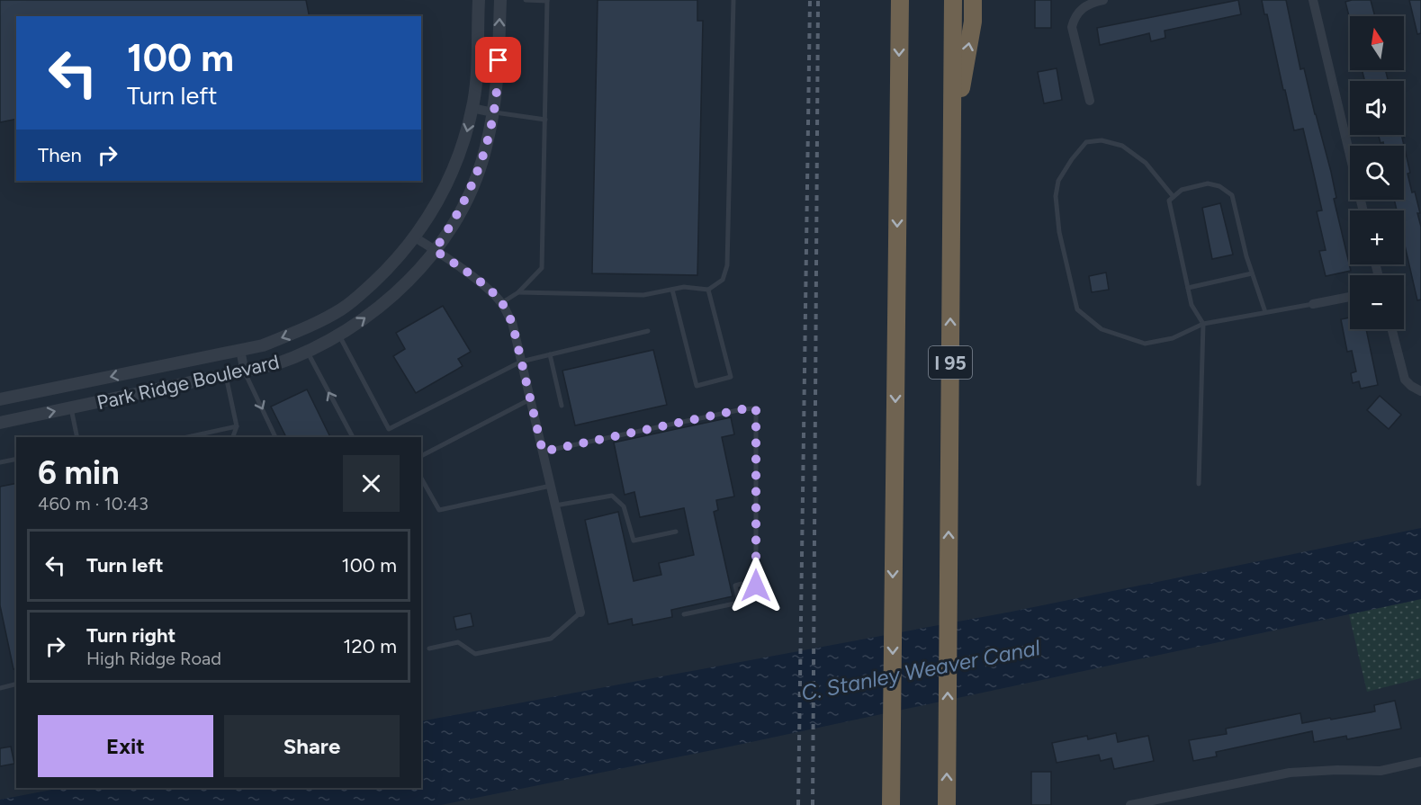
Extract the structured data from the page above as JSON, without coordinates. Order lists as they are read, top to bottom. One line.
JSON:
{"streets":{"highway":["I 95"],"street":["Park Ridge Boulevard"]},"water":["C. Stanley Weaver Canal"],"north":"top","page":{"map_buttons":["+","−"],"turn":["100 m","Turn left"],"then":"Then","heading":["6 min","460 m · 10:43"],"list":[{"name":"Turn left","value":"100 m"},{"name":"Turn right","note":"High Ridge Road","value":"120 m"}],"buttons":["Exit","Share"]}}
